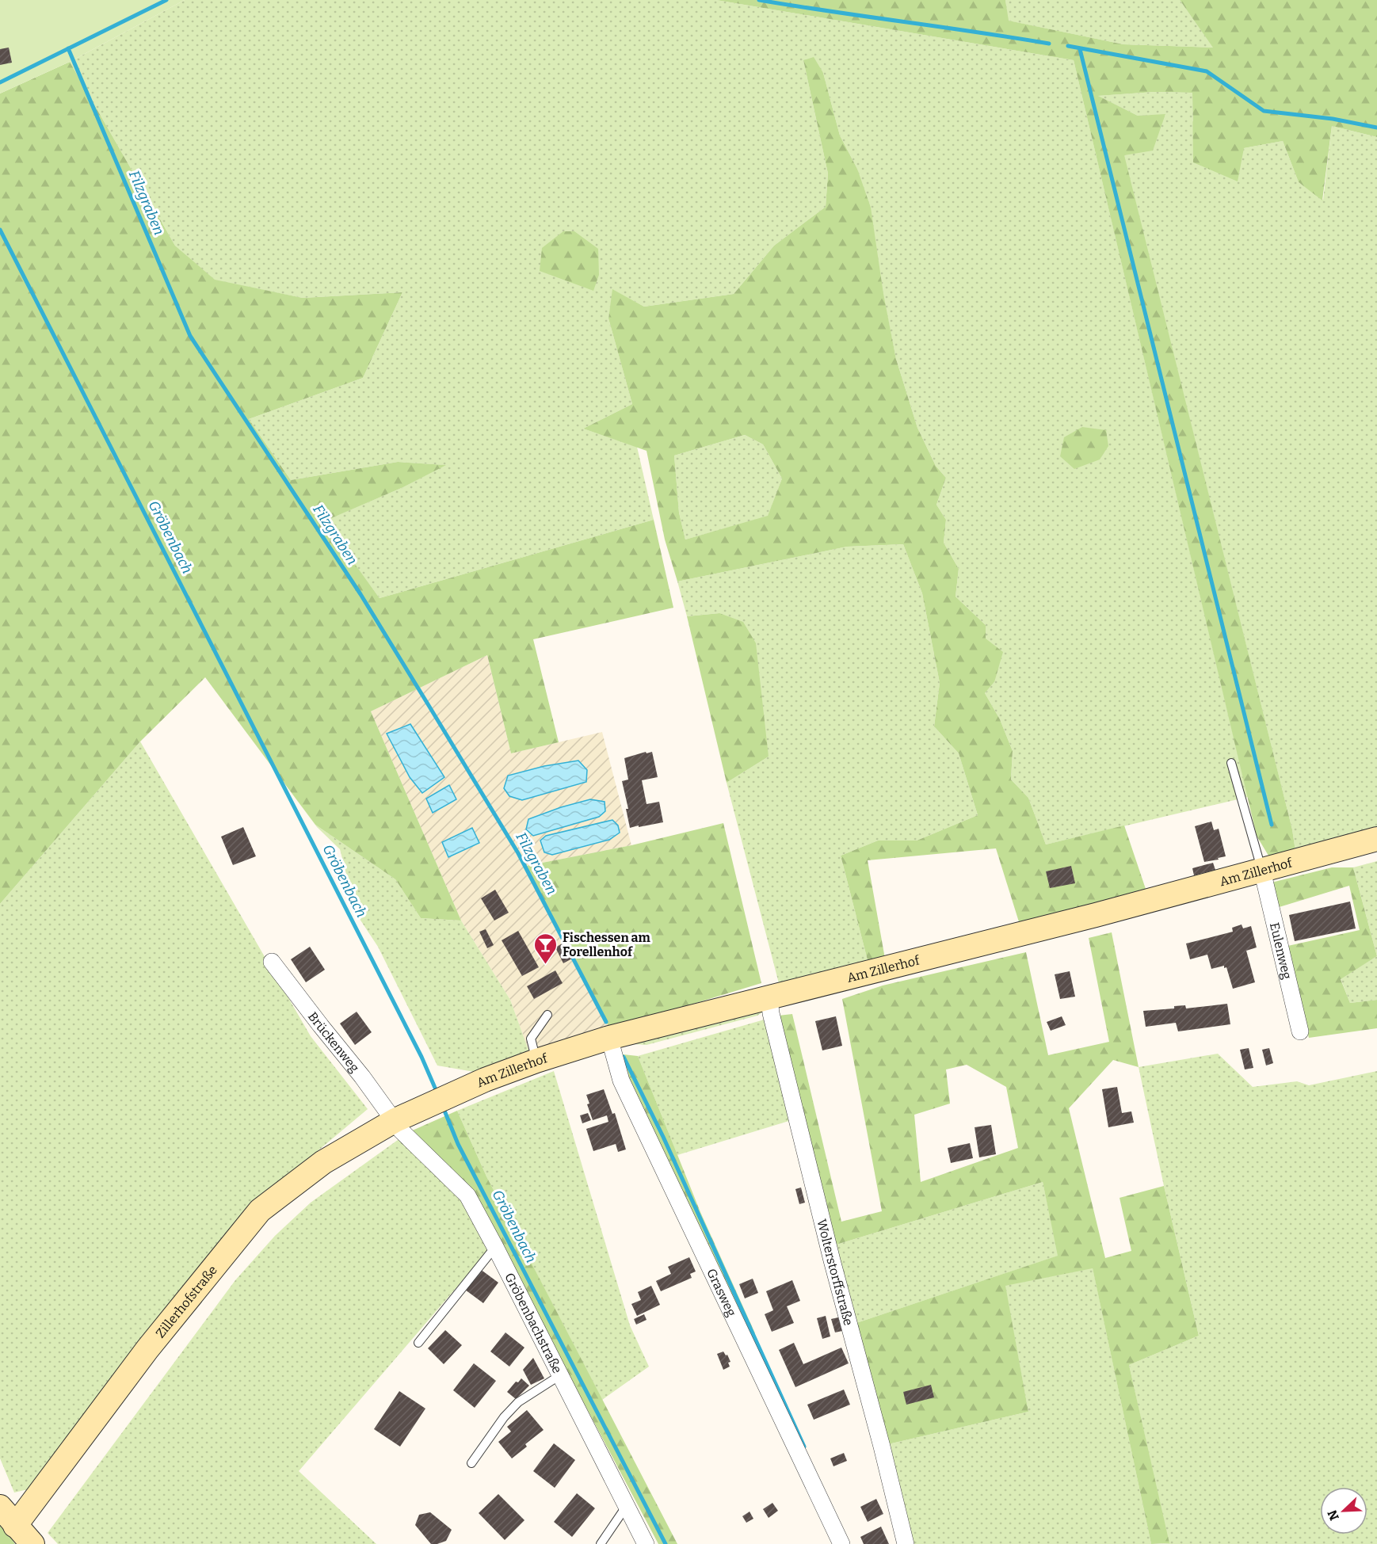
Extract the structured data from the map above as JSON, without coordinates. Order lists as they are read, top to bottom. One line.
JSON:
{"streets":{"street":["Am Zillerhof","Eulenweg","Brückenweg","Wolterstorffstraße","Grasweg","Zillerhofstraße","Gröbenbachstraße"]},"crossings":[["Am Zillerhof","Eulenweg"],["Am Zillerhof","Brückenweg"],["Am Zillerhof","Wolterstorffstraße"],["Am Zillerhof","Grasweg"],["Am Zillerhof","Zillerhofstraße"],["Am Zillerhof","Gröbenbachstraße"],["Brückenweg","Zillerhofstraße"],["Brückenweg","Gröbenbachstraße"],["Zillerhofstraße","Gröbenbachstraße"]],"water":["Filzgraben","Gröbenbach"],"places":{"bar":["Fischessen am Forellenhof"]},"north":"bottom left"}
